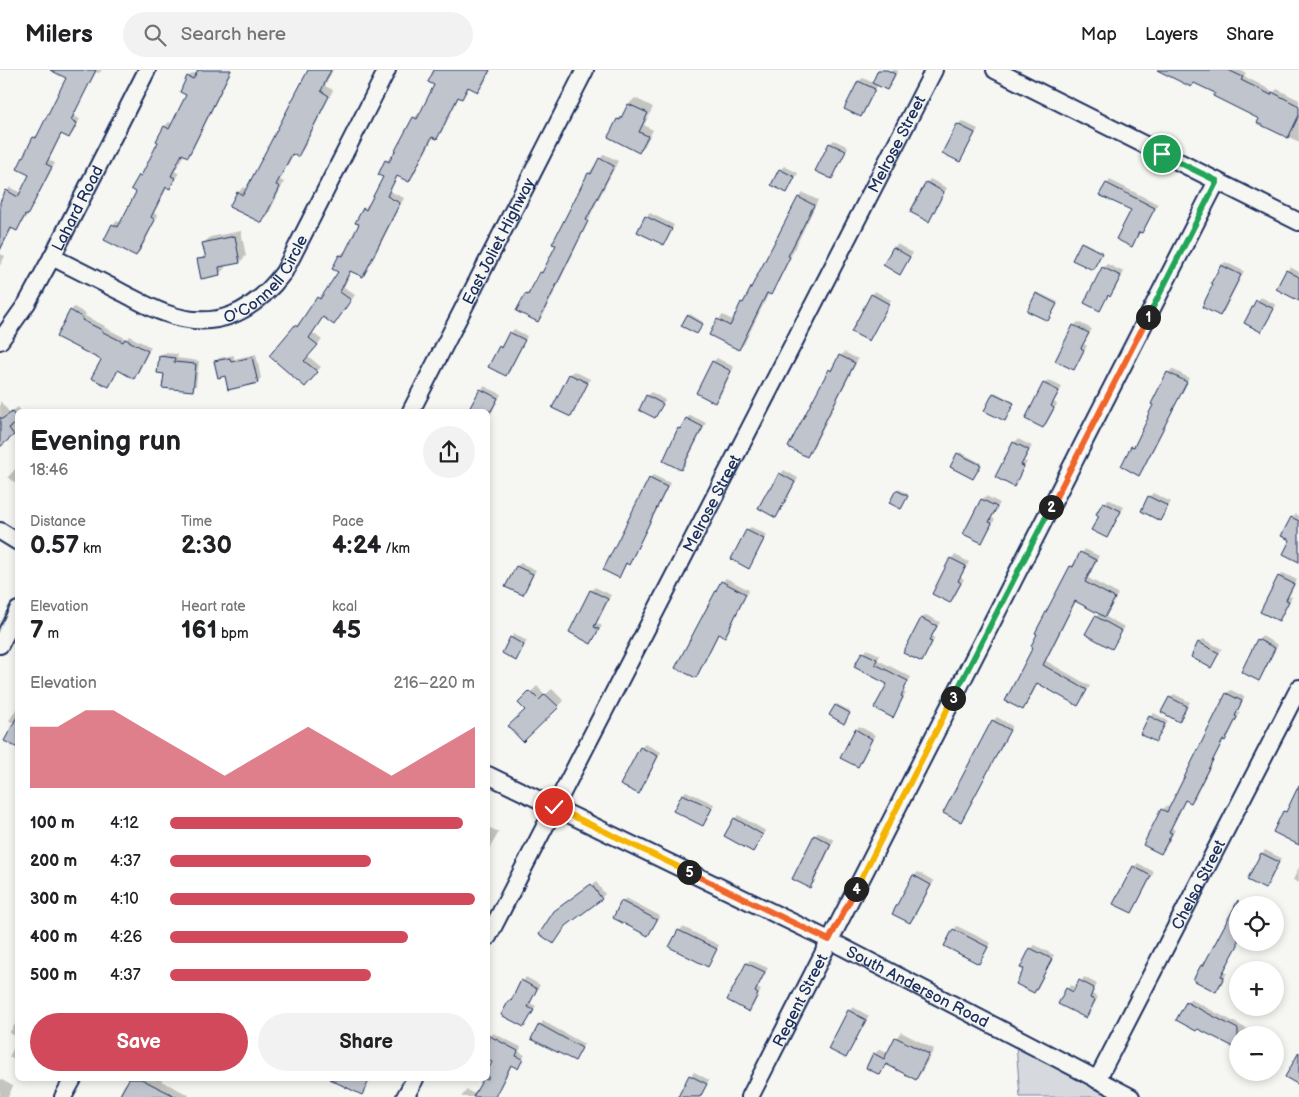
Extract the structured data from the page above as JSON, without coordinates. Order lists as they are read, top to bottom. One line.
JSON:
{"streets":{"street":["Melrose Street","Lahard Road","East Joliet Highway","O'Connell Circle","Chelsa Street","South Anderson Road","Regent Street"]},"crossings":[["Melrose Street","South Anderson Road"],["Lahard Road","O'Connell Circle"],["Chelsa Street","South Anderson Road"],["South Anderson Road","Regent Street"]],"page":{"header":"Milers","search":"Search here","nav":["Map","Layers","Share"],"pins":["1","2","3","5","4"],"heading":["Evening run","18:46"],"stats":[["Distance","0.57 km"],["Time","2:30"],["Pace","4:24 /km"],["Elevation","7 m"],["Heart rate","161 bpm"],["kcal","45"]],"chart":["Elevation","216–220 m"],"list":[{"name":"100 m","note":"4:12"},{"name":"200 m","note":"4:37"},{"name":"300 m","note":"4:10"},{"name":"400 m","note":"4:26"},{"name":"500 m","note":"4:37"}],"map_buttons":["+","−"],"buttons":["Save","Share"]}}
